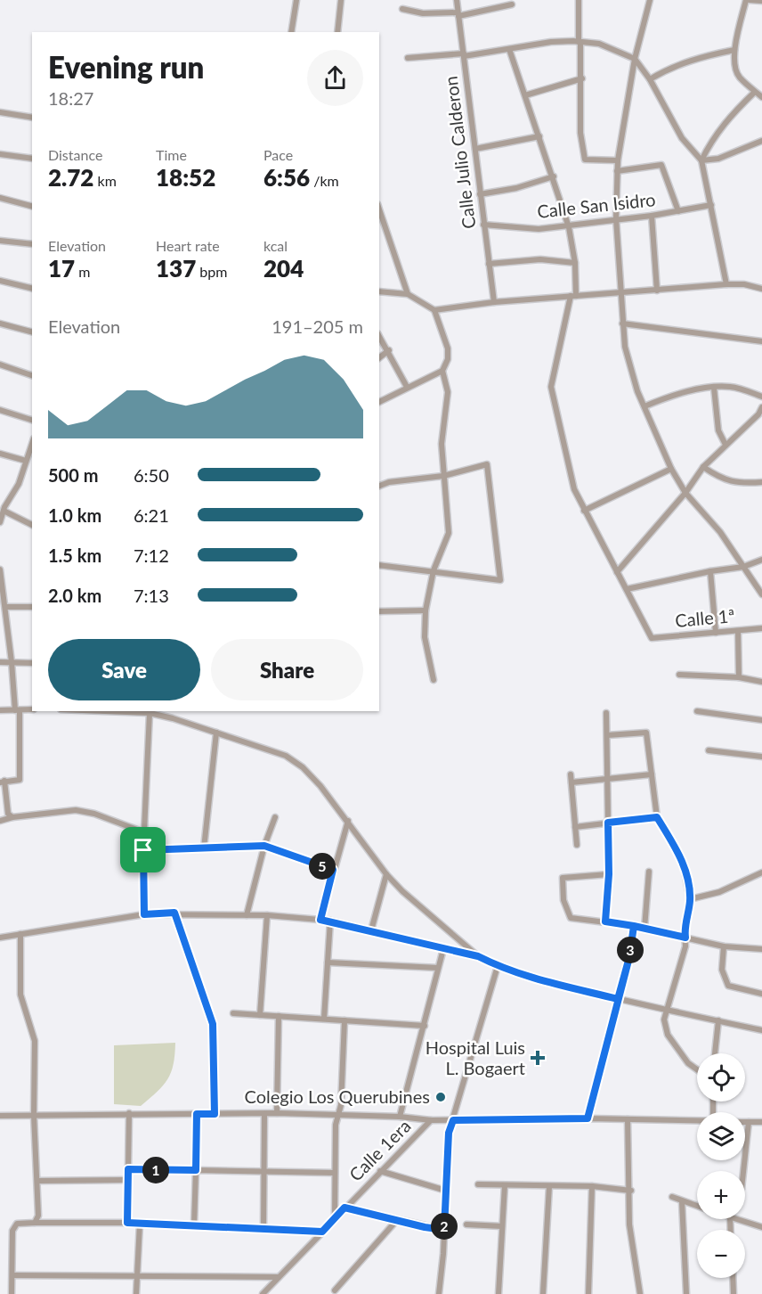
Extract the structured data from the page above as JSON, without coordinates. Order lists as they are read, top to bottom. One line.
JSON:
{"streets":{"street":["Calle Julio Calderon","Calle San Isidro","Calle 1ª","Calle 1era"]},"crossings":[["Calle Julio Calderon","Calle San Isidro"]],"places":{"health":["Hospital Luis L. Bogaert"],"other":["Colegio Los Querubines"]},"page":{"heading":["Evening run","18:27"],"stats":[["Distance","2.72 km"],["Time","18:52"],["Pace","6:56 /km"],["Elevation","17 m"],["Heart rate","137 bpm"],["kcal","204"]],"chart":["Elevation","191–205 m"],"list":[{"name":"500 m","note":"6:50"},{"name":"1.0 km","note":"6:21"},{"name":"1.5 km","note":"7:12"},{"name":"2.0 km","note":"7:13"}],"buttons":["Save","Share"],"pins":["5","3","1","2"],"map_buttons":["+","−"]}}
